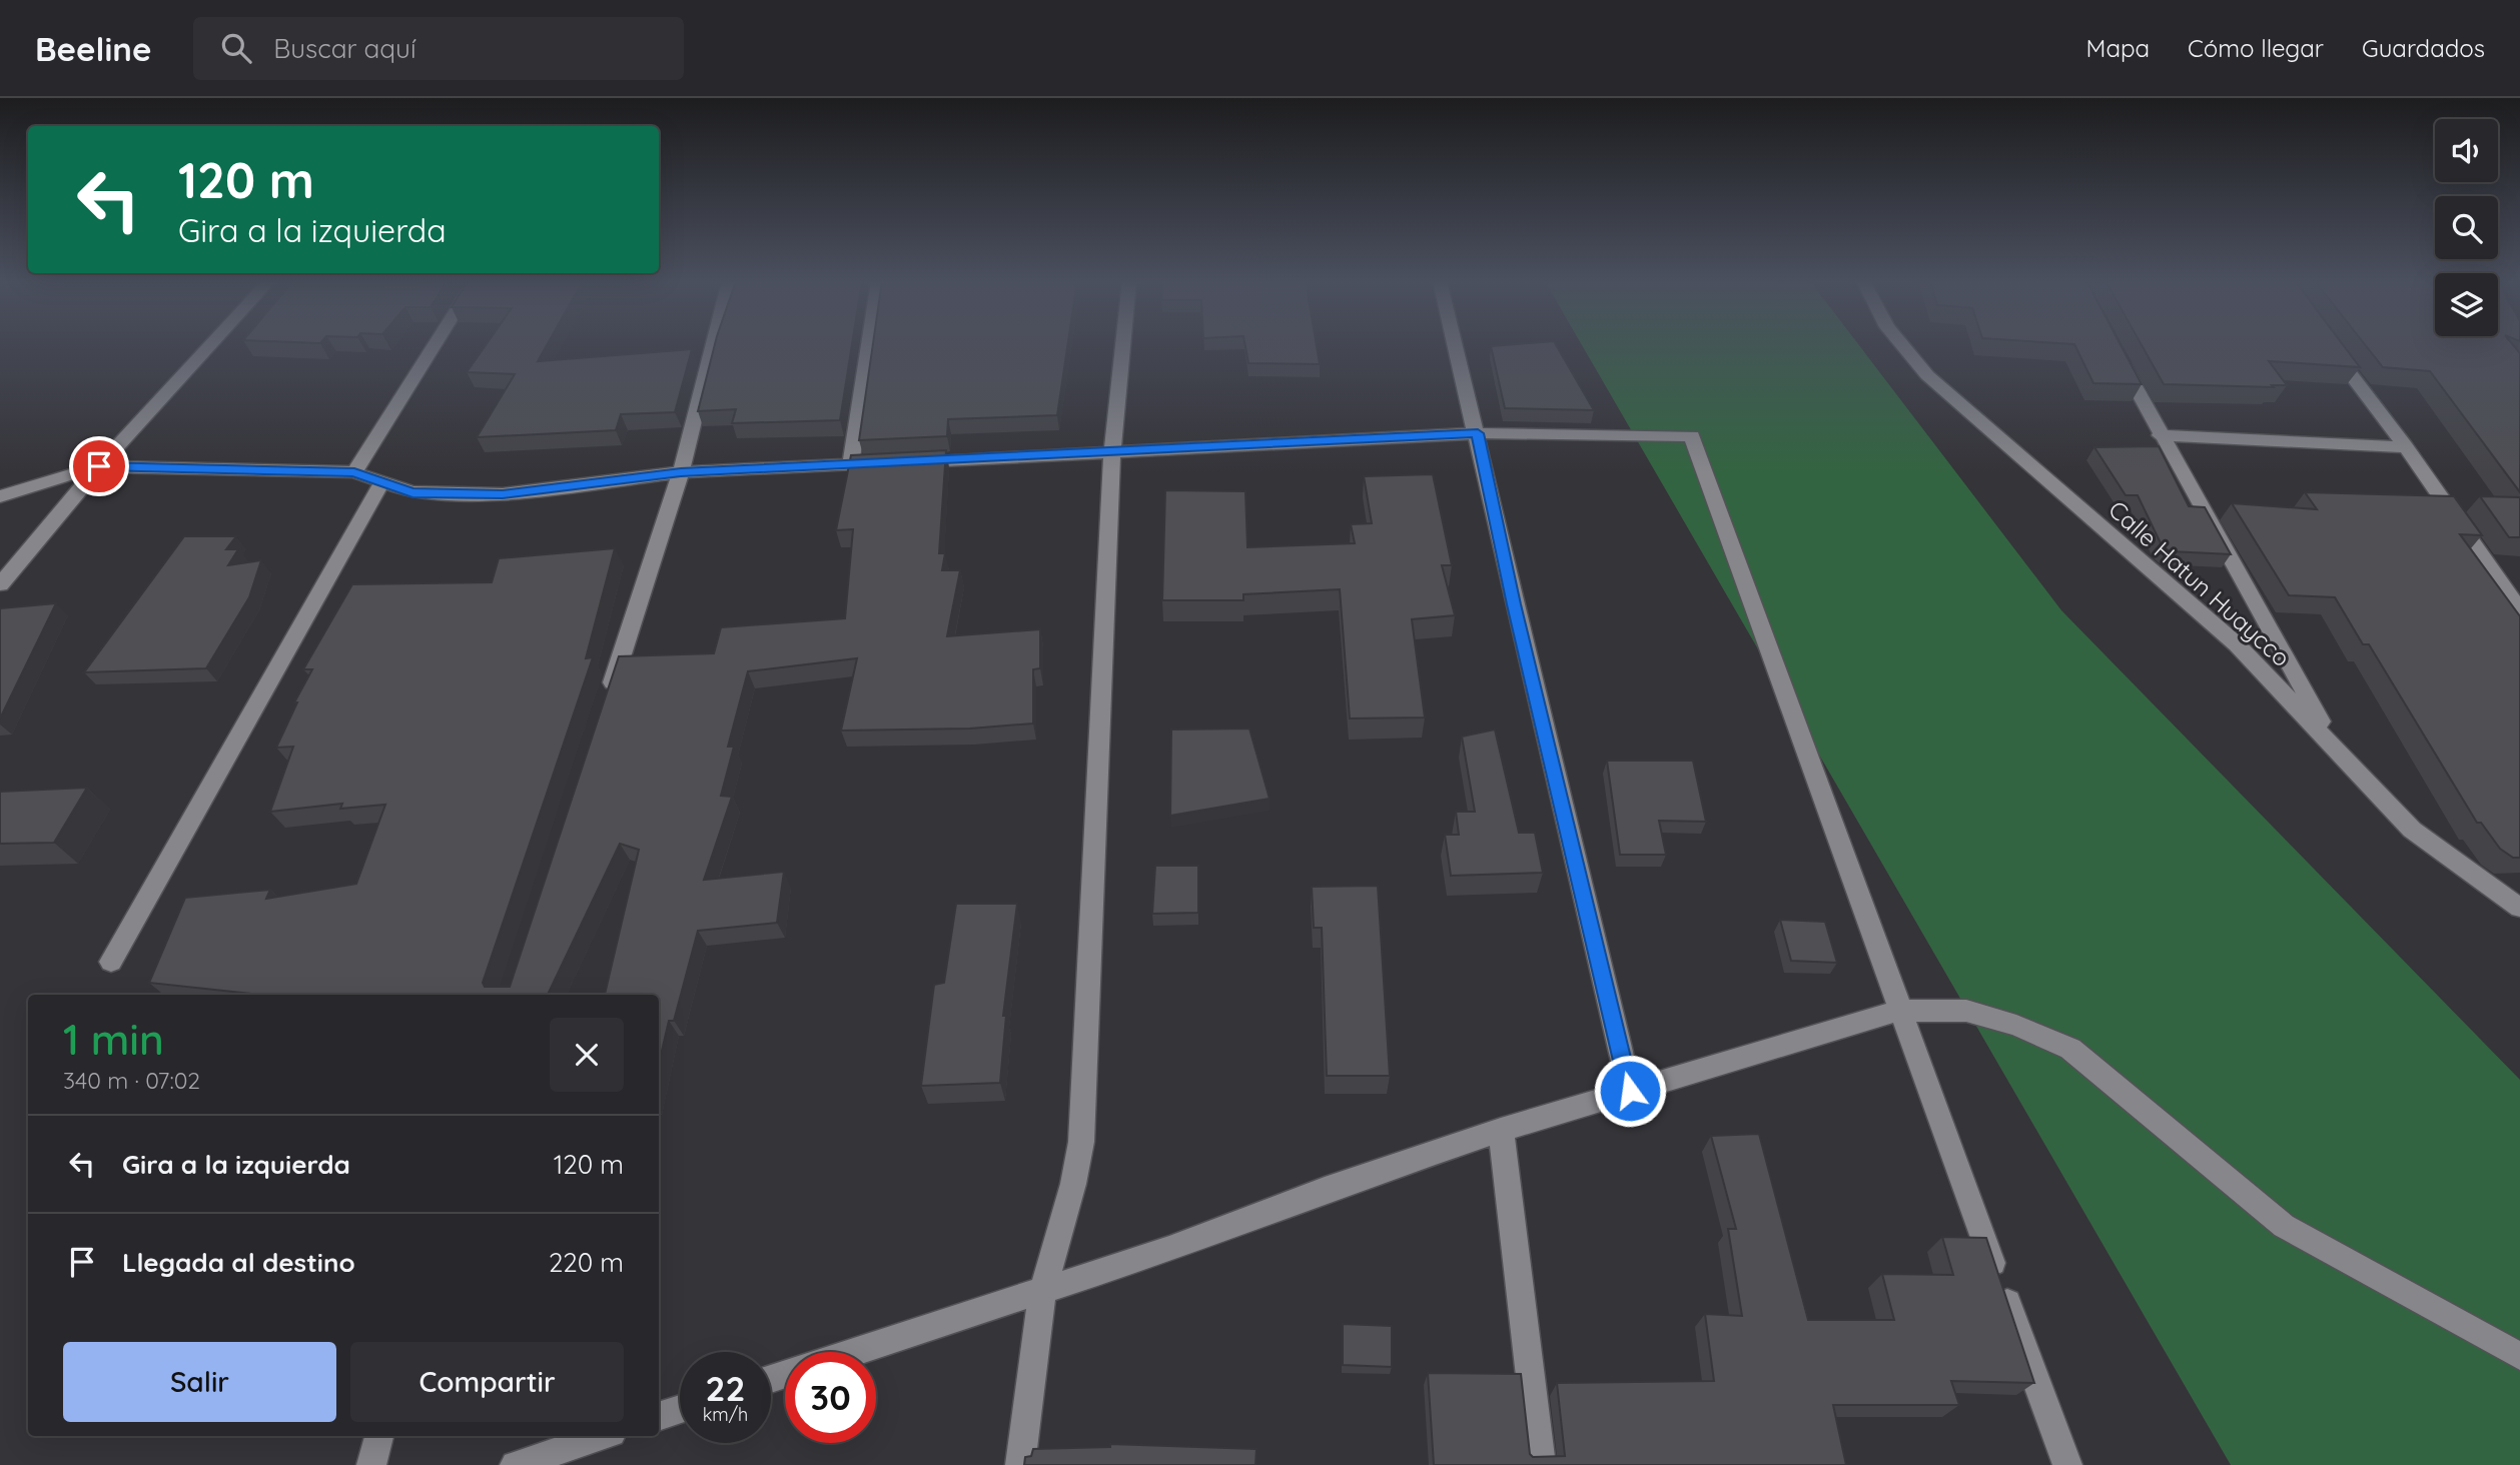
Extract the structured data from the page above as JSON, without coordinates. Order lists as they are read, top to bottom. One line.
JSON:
{"streets":{"street":["Calle Hatun Huaycco"]},"page":{"header":"Beeline","search":"Buscar aquí","nav":["Mapa","Cómo llegar","Guardados"],"turn":["120 m","Gira a la izquierda"],"heading":["1 min","340 m · 07:02"],"list":[{"name":"Gira a la izquierda","value":"120 m"},{"name":"Llegada al destino","value":"220 m"}],"buttons":["Salir","Compartir"],"speed":"22 km/h","limit":"30"}}
